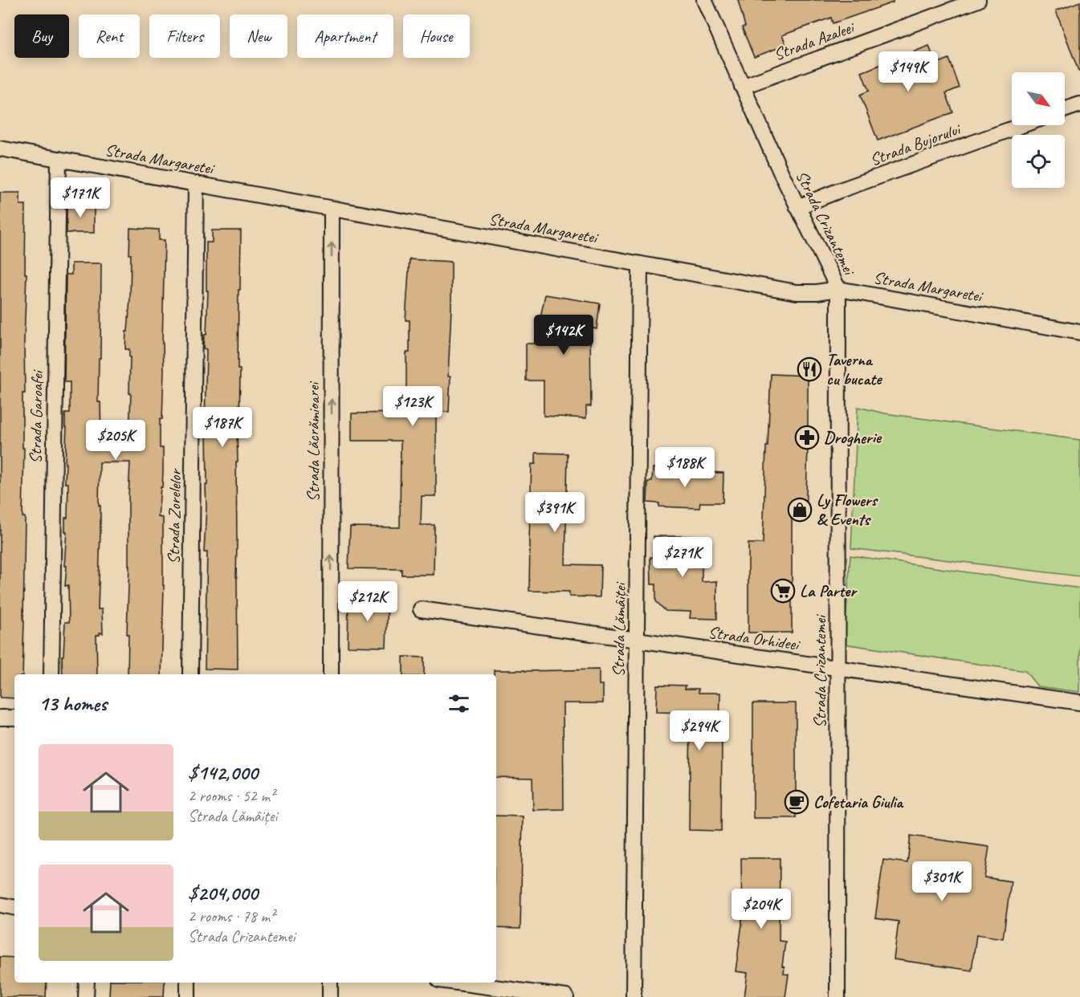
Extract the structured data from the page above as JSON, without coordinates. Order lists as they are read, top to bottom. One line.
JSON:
{"streets":{"street":["Strada Azaleei","Strada Bujorului","Strada Margaretei","Strada Crizantemei","Strada Garoafei","Strada Lăcrămioarei","Strada Zorelelor","Strada Lămâiței","Strada Orhideei"]},"crossings":[["Strada Azaleei","Strada Crizantemei"],["Strada Bujorului","Strada Crizantemei"],["Strada Margaretei","Strada Crizantemei"],["Strada Margaretei","Strada Garoafei"],["Strada Margaretei","Strada Lăcrămioarei"],["Strada Margaretei","Strada Zorelelor"],["Strada Margaretei","Strada Lămâiței"],["Strada Crizantemei","Strada Orhideei"],["Strada Lămâiței","Strada Orhideei"]],"one_way":["Strada Lăcrămioarei"],"places":{"restaurant":["Taverna cu bucate"],"pharmacy":["Drogherie"],"shop":["Ly Flowers & Events"],"supermarket":["La Parter"],"cafe":["Cofetaria Giulia"]},"north":"bottom right","page":{"chip":["Buy","Rent","Filters","New","Apartment","House"],"price":["$149K","$171K","$142K","$123K","$187K","$205K","$188K","$391K","$271K","$212K","$294K","$301K","$204K"],"heading":"13 homes","list":[{"name":"$142,000","note":"2 rooms · 52 m² · Strada Lămâiței"},{"name":"$204,000","note":"2 rooms · 78 m² · Strada Crizantemei"}]}}
